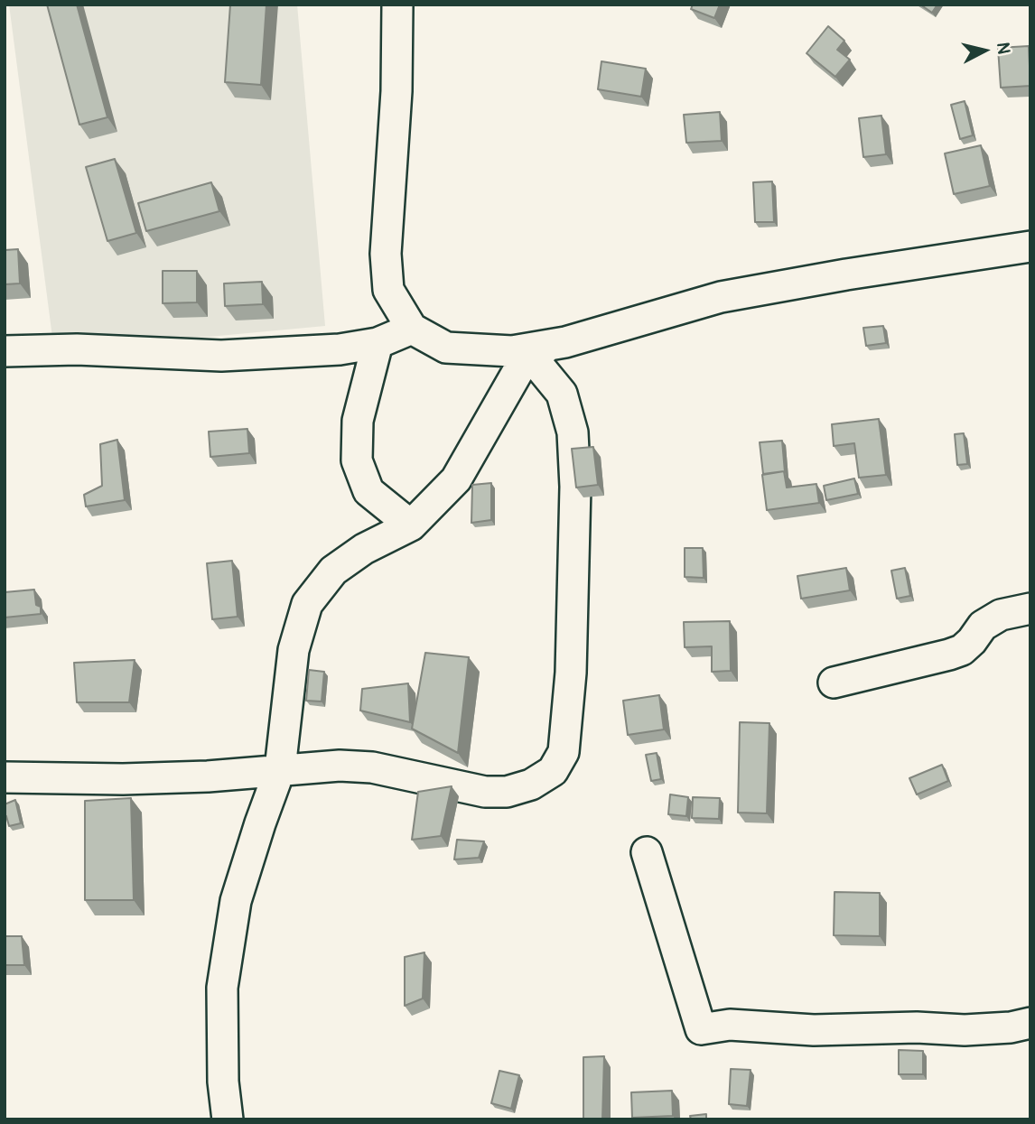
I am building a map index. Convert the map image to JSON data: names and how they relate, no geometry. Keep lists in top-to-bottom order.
{
  "north": "right"
}
